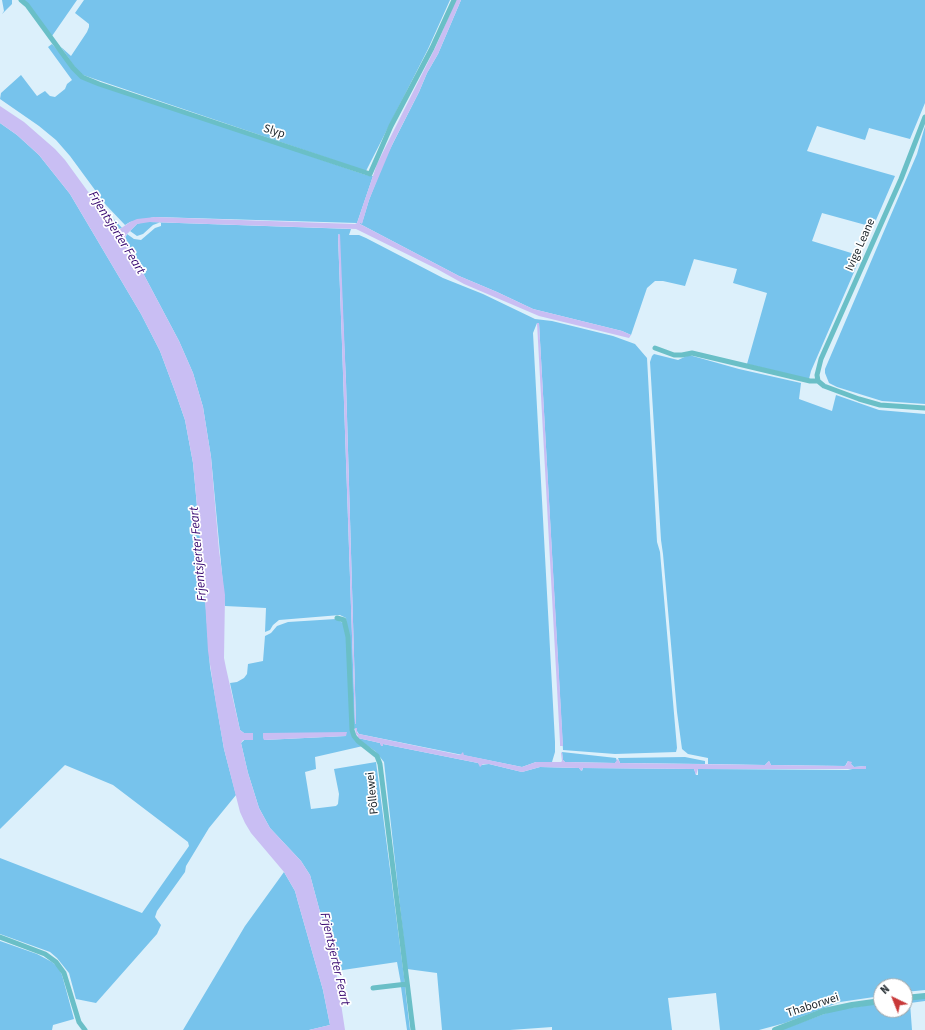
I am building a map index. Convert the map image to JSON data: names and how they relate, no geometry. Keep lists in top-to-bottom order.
{
  "streets": {
    "street": [
      "Slyp",
      "Ivige Leane",
      "Pôllewei",
      "Thaborwei"
    ]
  },
  "water": ["Frjentsjerter Feart"],
  "north": "top left"
}
